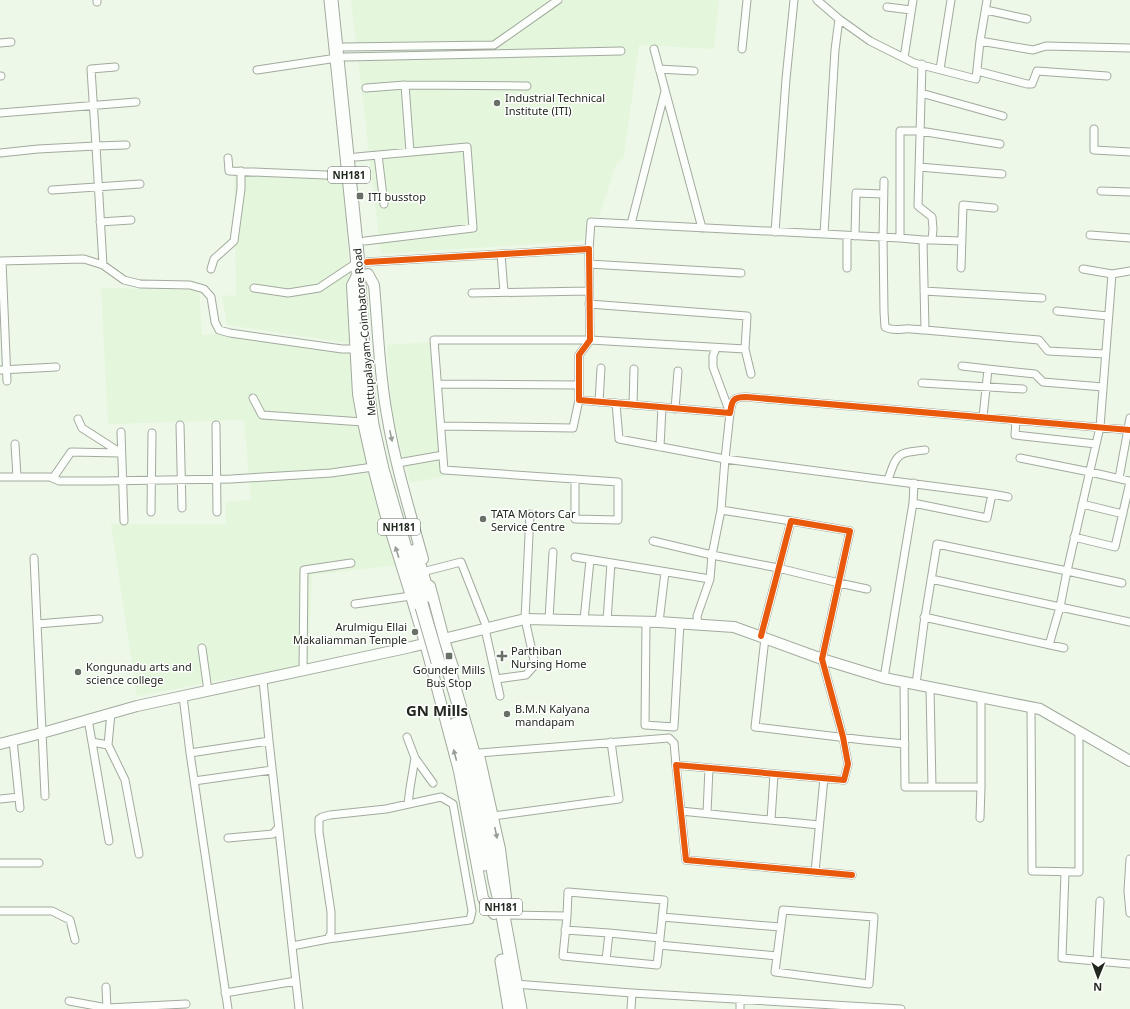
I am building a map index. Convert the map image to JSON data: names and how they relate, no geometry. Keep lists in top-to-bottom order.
{
  "streets": {
    "highway": ["NH181", "Mettupalayam-Coimbatore Road"]
  },
  "crossings": [
    ["NH181", "Mettupalayam-Coimbatore Road"]
  ],
  "districts": ["GN Mills"],
  "places": {
    "other": [
      "Industrial Technical Institute (ITI)",
      "TATA Motors Car Service Centre",
      "Arulmigu Ellai Makaliamman Temple",
      "Kongunadu arts and science college",
      "B.M.N Kalyana mandapam"
    ],
    "transit": ["ITI busstop", "Gounder Mills Bus Stop"],
    "health": ["Parthiban Nursing Home"]
  },
  "north": "bottom"
}
